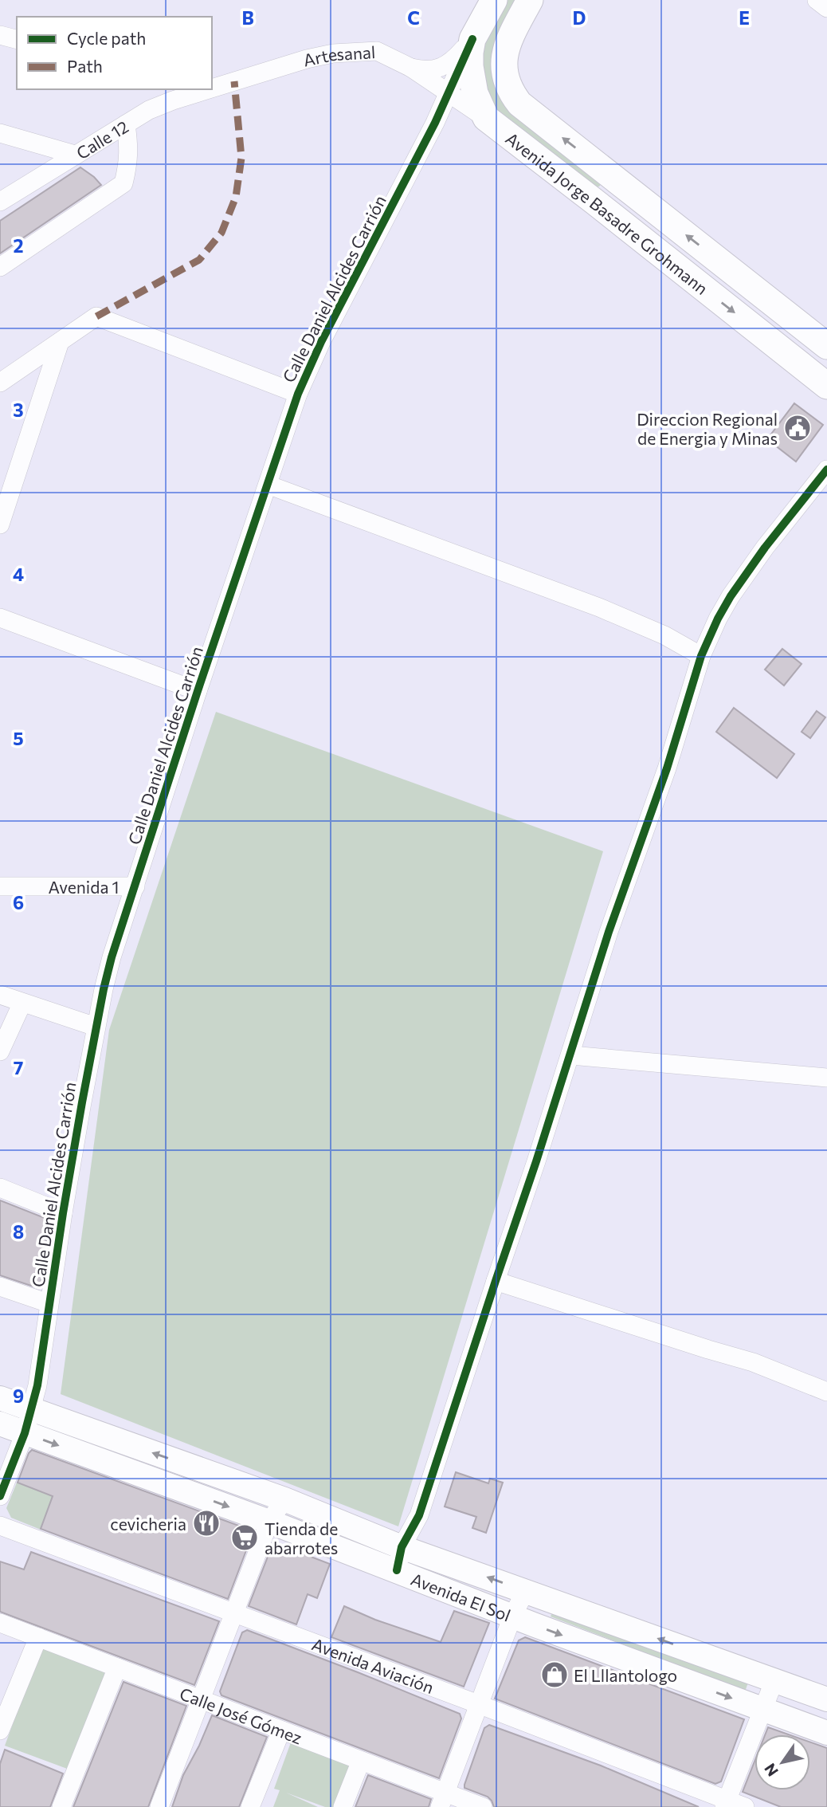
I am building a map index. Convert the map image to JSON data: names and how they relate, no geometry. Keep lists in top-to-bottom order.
{
  "streets": {
    "highway": ["Avenida Jorge Basadre Grohmann"],
    "main road": ["Avenida El Sol"],
    "street": [
      "Artesanal",
      "Calle 12",
      "Calle Daniel Alcides Carrión",
      "Avenida 1",
      "Avenida Aviación",
      "Calle José Gómez"
    ]
  },
  "crossings": [
    ["Artesanal", "Avenida Jorge Basadre Grohmann"],
    ["Artesanal", "Calle Daniel Alcides Carrión"],
    ["Avenida Jorge Basadre Grohmann", "Calle Daniel Alcides Carrión"],
    ["Calle Daniel Alcides Carrión", "Avenida 1"],
    ["Calle Daniel Alcides Carrión", "Avenida El Sol"]
  ],
  "places": {
    "public building": ["Direccion Regional de Energia y Minas"],
    "restaurant": ["cevicheria"],
    "supermarket": ["Tienda de abarrotes"],
    "shop": ["El Lllantologo"]
  },
  "legend": ["Cycle path", "Path"],
  "north": "bottom left",
  "grid": {
    "columns": [
      "B",
      "C",
      "D",
      "E"
    ],
    "rows": [
      "2",
      "3",
      "4",
      "5",
      "6",
      "7",
      "8",
      "9"
    ]
  }
}
